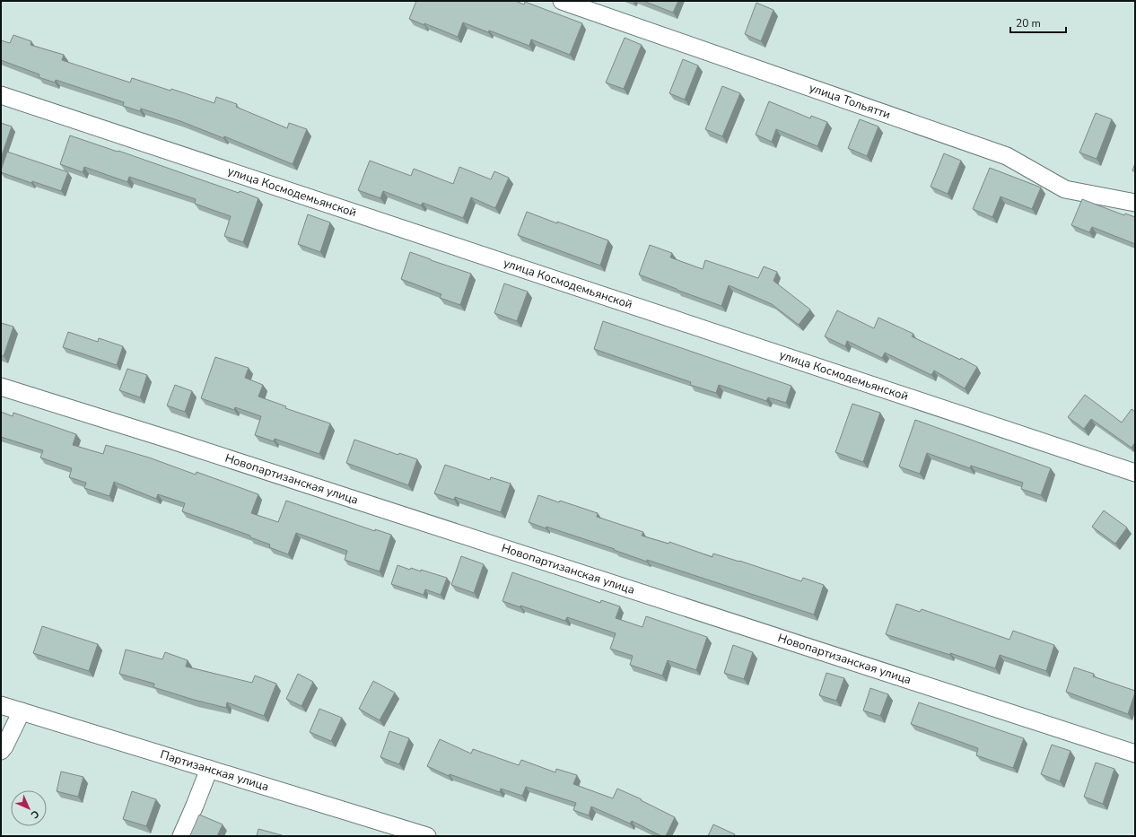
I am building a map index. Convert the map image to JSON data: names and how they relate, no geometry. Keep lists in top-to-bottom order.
{
  "streets": {
    "street": [
      "улица Тольятти",
      "улица Космодемьянской",
      "Новопартизанская улица",
      "Партизанская улица"
    ]
  },
  "scale_bar": "20 m",
  "north": "bottom right"
}
